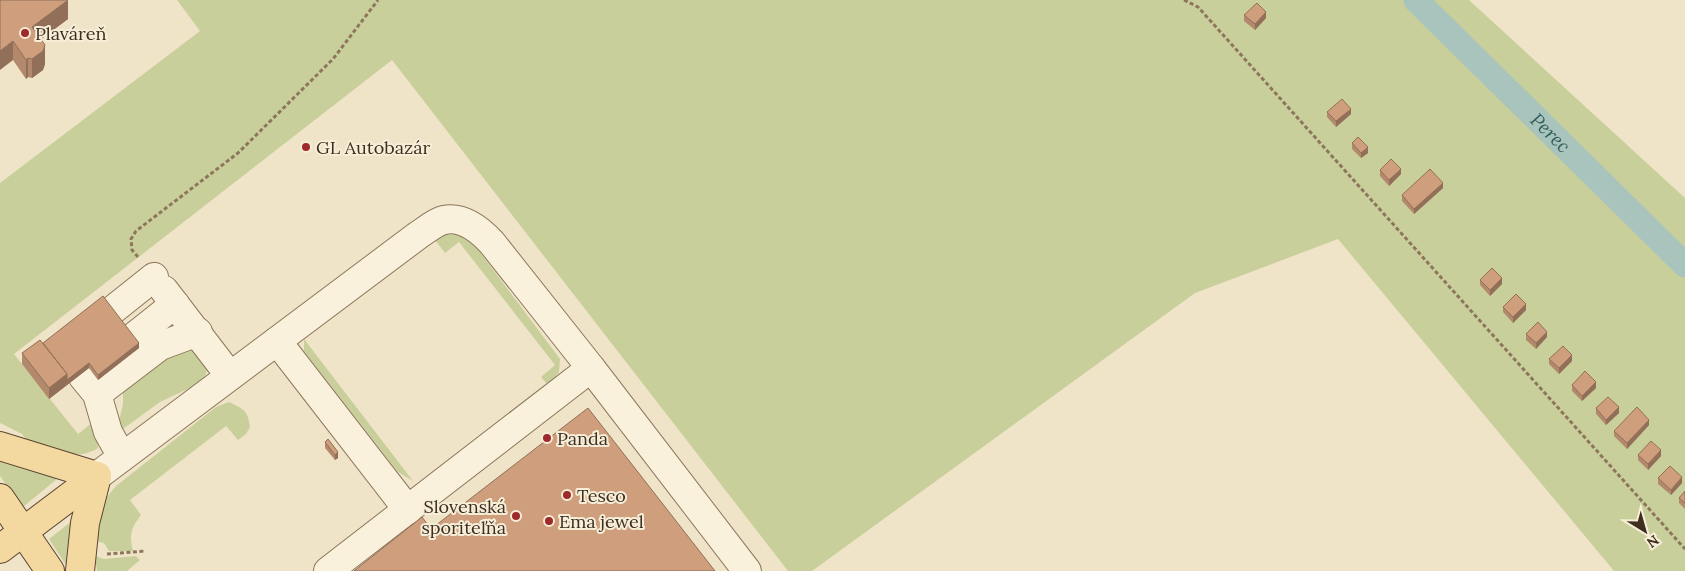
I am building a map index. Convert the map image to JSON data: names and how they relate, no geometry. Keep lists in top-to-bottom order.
{
  "water": ["Perec"],
  "places": [
    "Plaváreň",
    "GL Autobazár",
    "Panda",
    "Tesco",
    "Slovenská sporiteľňa",
    "Ema jewel"
  ],
  "north": "bottom right"
}
